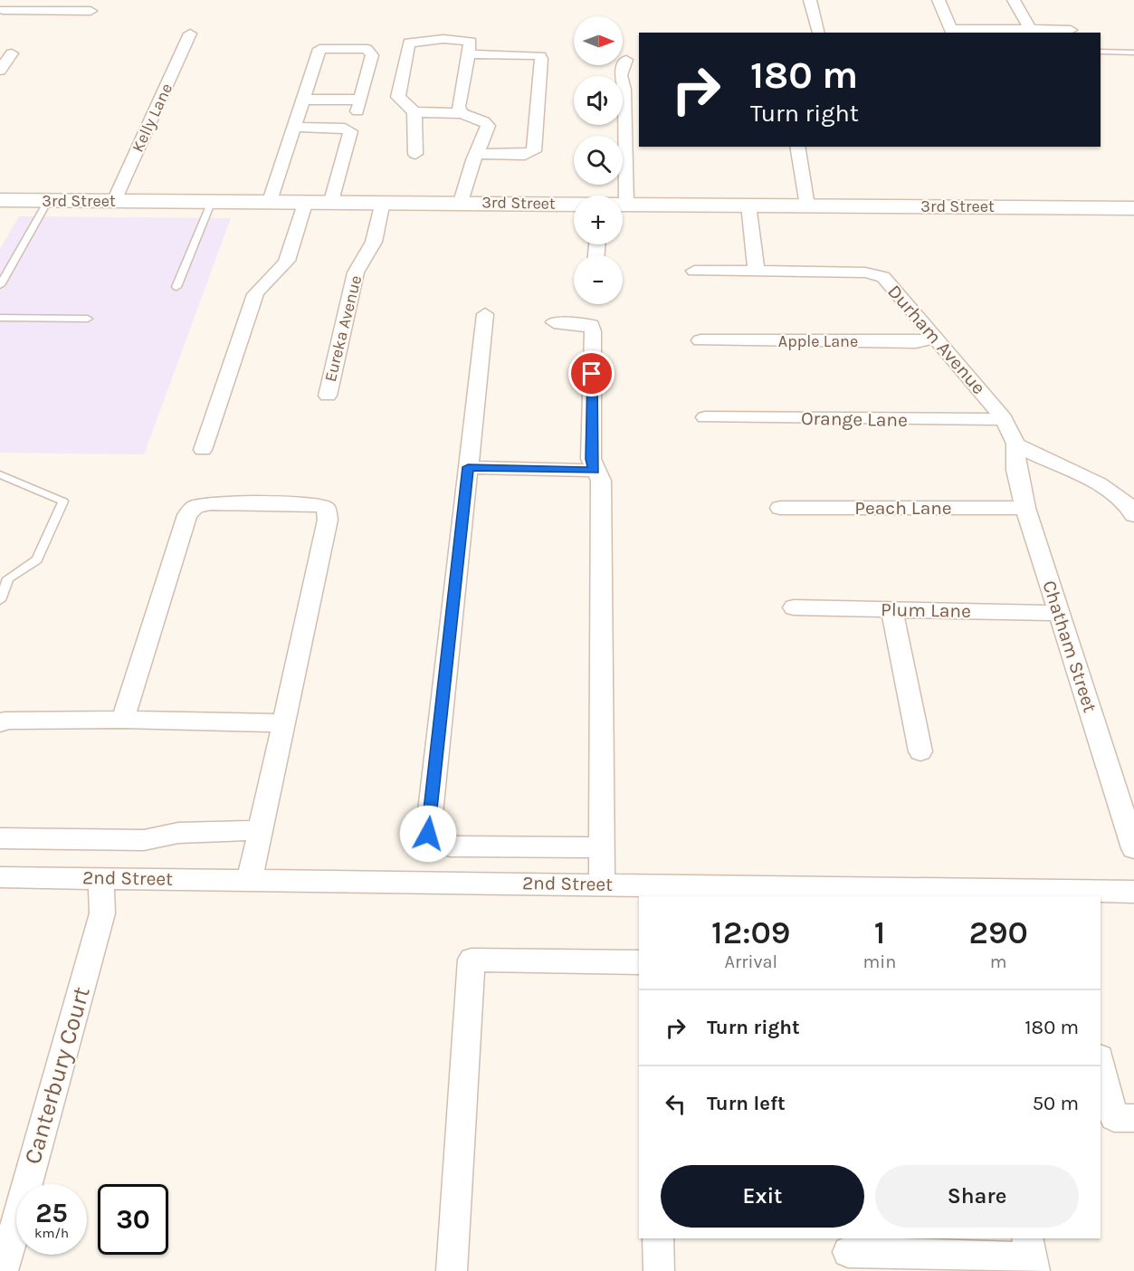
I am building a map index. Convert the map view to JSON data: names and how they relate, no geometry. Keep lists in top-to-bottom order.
{
  "streets": {
    "street": [
      "Kelly Lane",
      "3rd Street",
      "Eureka Avenue",
      "Durham Avenue",
      "Apple Lane",
      "Orange Lane",
      "Peach Lane",
      "Plum Lane",
      "Chatham Street",
      "2nd Street",
      "Canterbury Court"
    ]
  },
  "crossings": [
    ["Kelly Lane", "3rd Street"],
    ["3rd Street", "Eureka Avenue"],
    ["Durham Avenue", "Apple Lane"],
    ["Durham Avenue", "Orange Lane"],
    ["Durham Avenue", "Chatham Street"],
    ["Peach Lane", "Chatham Street"],
    ["Plum Lane", "Chatham Street"],
    ["2nd Street", "Canterbury Court"]
  ],
  "north": "right",
  "page": {
    "map_buttons": ["+", "−"],
    "turn": ["180 m", "Turn right"],
    "eta": [
      "12:09",
      "Arrival",
      "1",
      "min",
      "290",
      "m"
    ],
    "list": [
      {
        "name": "Turn right",
        "value": "180 m"
      },
      {
        "name": "Turn left",
        "value": "50 m"
      }
    ],
    "buttons": ["Exit", "Share"],
    "speed": "25 km/h",
    "limit": "30"
  }
}
